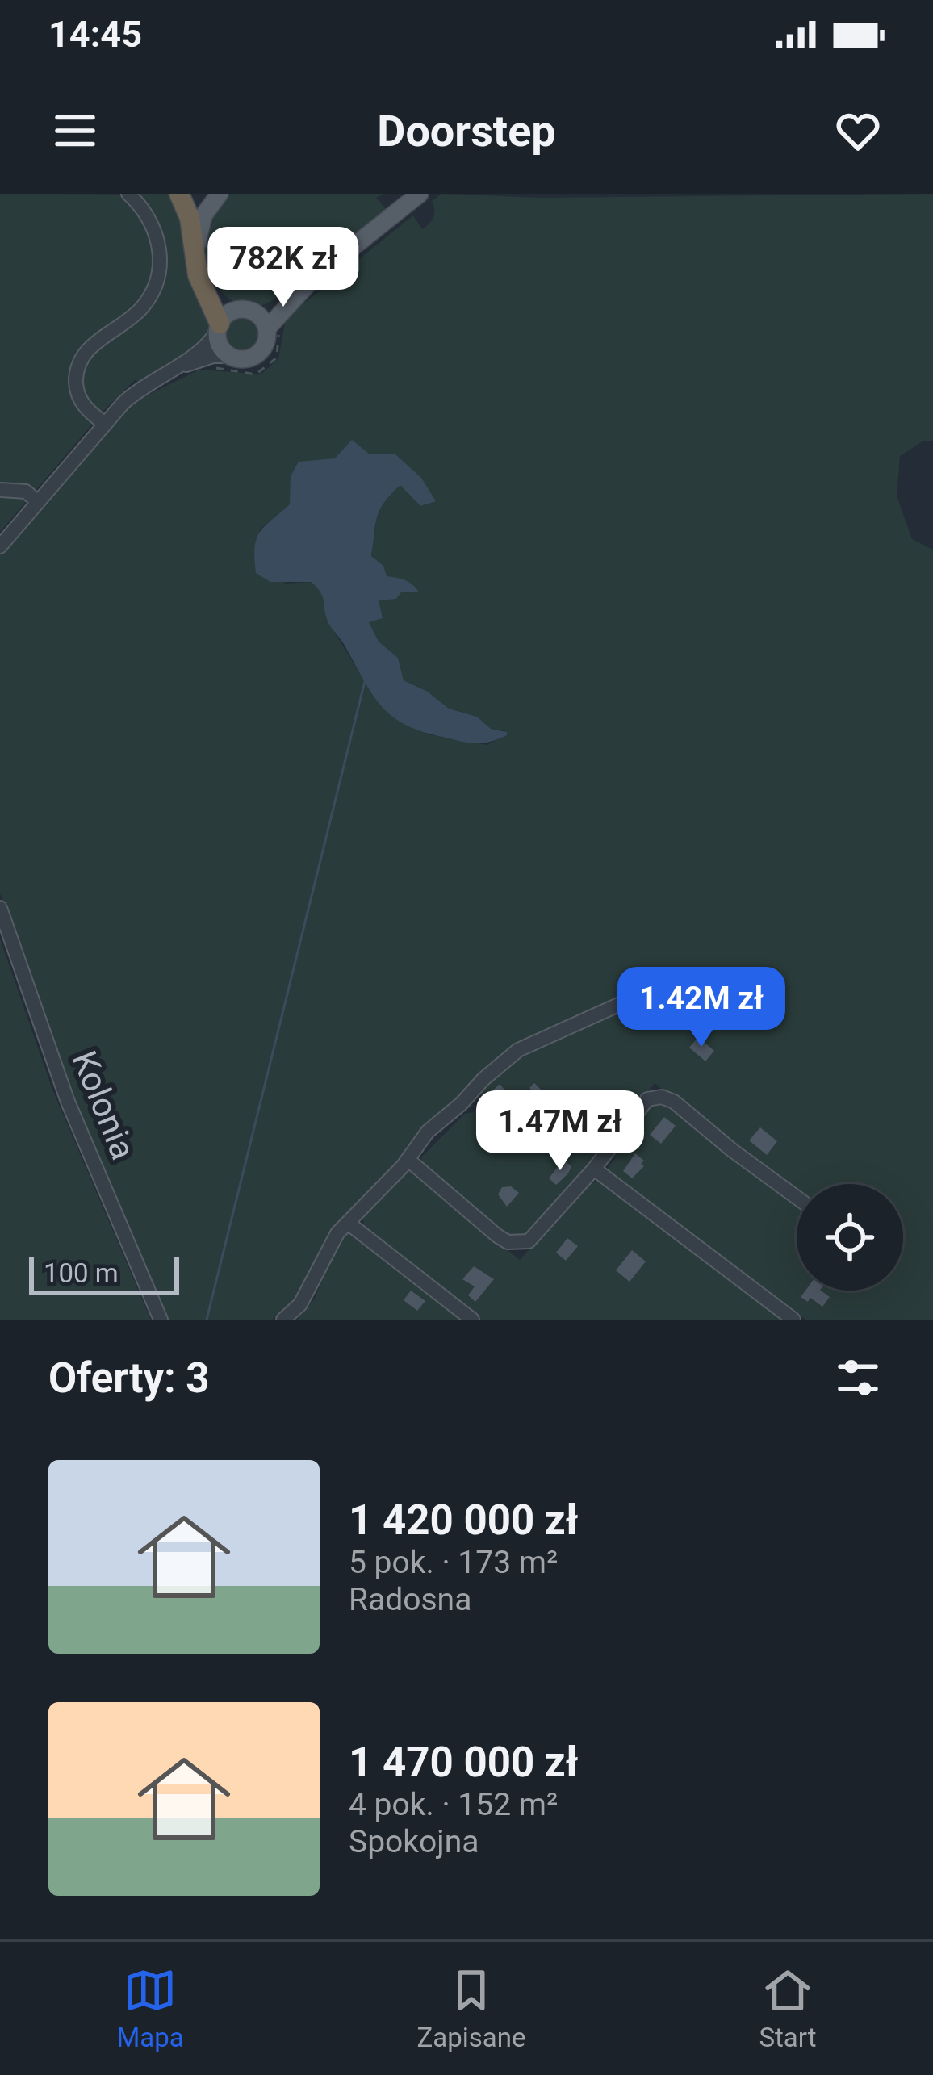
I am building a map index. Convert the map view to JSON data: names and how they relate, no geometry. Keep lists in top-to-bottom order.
{
  "streets": {
    "street": ["Kolonia"]
  },
  "scale_bar": "100 m",
  "page": {
    "status": "14:45",
    "header": "Doorstep",
    "price": ["782K zł", "1.42M zł", "1.47M zł"],
    "scale": "100 m",
    "heading": "Oferty: 3",
    "list": [
      {
        "name": "1 420 000 zł",
        "note": "5 pok. · 173 m² · Radosna"
      },
      {
        "name": "1 470 000 zł",
        "note": "4 pok. · 152 m² · Spokojna"
      }
    ],
    "tabs": ["Mapa", "Zapisane", "Start"]
  }
}
